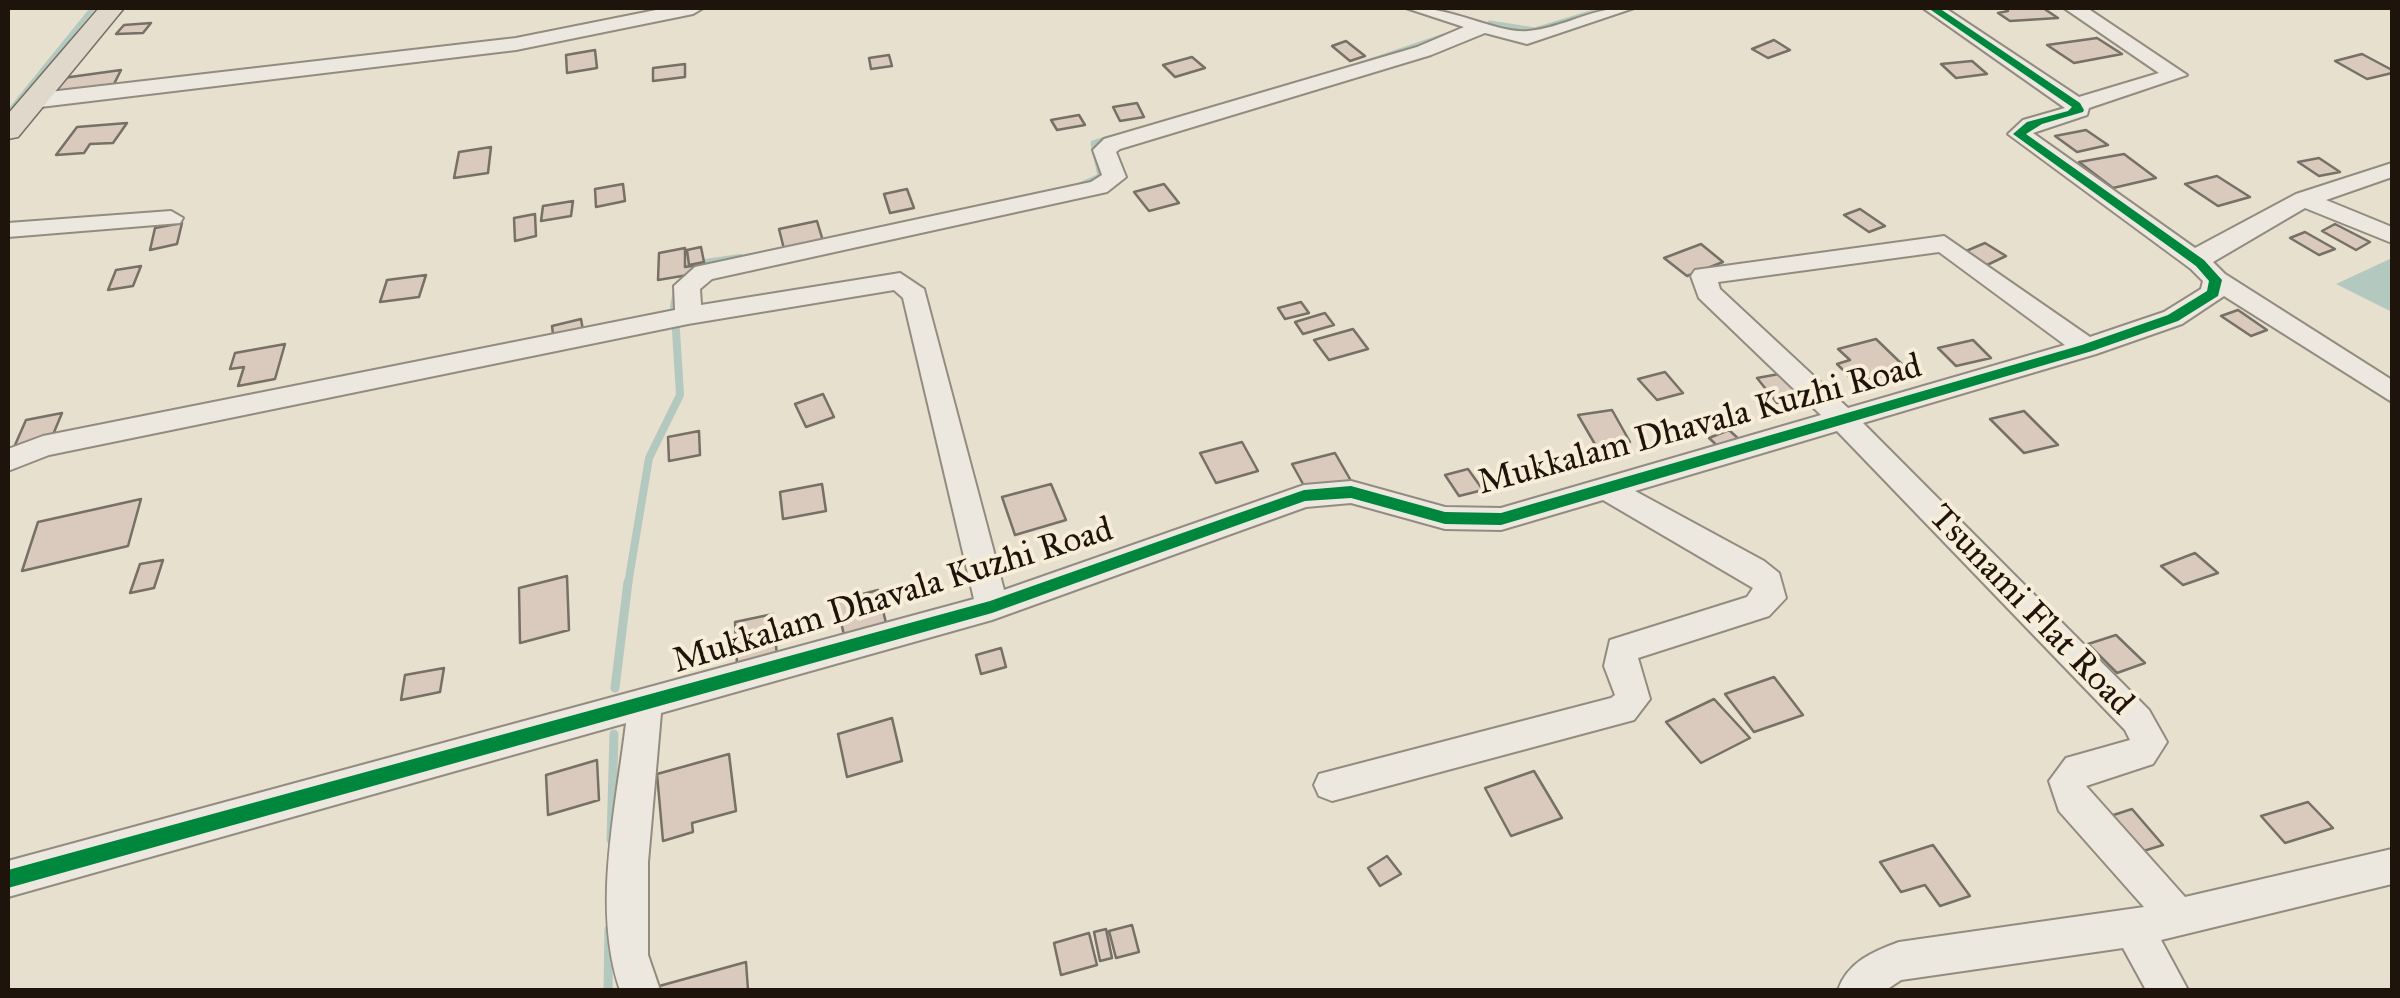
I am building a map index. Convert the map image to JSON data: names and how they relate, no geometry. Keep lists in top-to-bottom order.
{
  "streets": {
    "street": ["Mukkalam Dhavala Kuzhi Road", "Tsunami Flat Road"]
  },
  "crossings": [
    ["Mukkalam Dhavala Kuzhi Road", "Tsunami Flat Road"]
  ]
}
